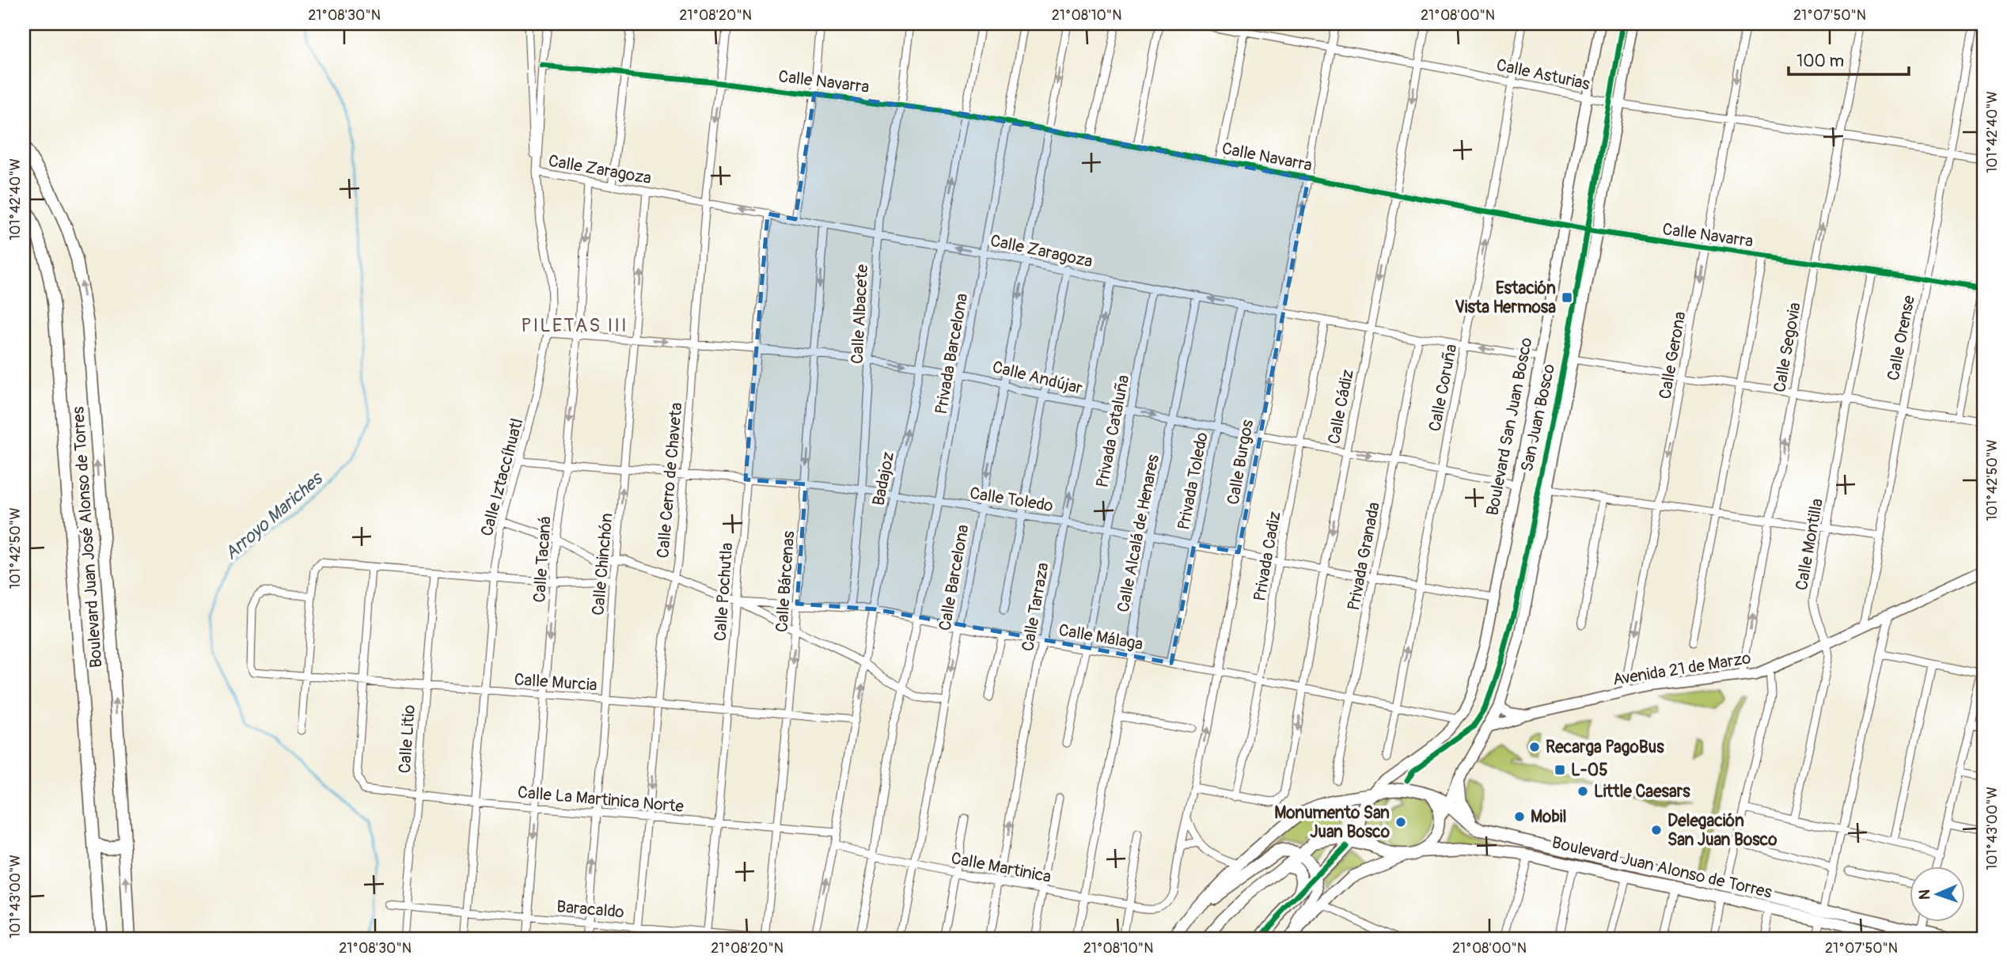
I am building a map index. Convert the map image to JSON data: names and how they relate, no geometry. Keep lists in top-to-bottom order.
{
  "streets": {
    "main road": ["Boulevard Juan José Alonso de Torres", "Boulevard Juan Alonso de Torres"],
    "street": [
      "Calle Asturias",
      "Calle Navarra",
      "Calle Zaragoza",
      "Calle Albacete",
      "Calle Orense",
      "Calle Segovia",
      "Privada Barcelona",
      "Calle Gerona",
      "Calle Andújar",
      "Calle Coruña",
      "Calle Cádiz",
      "Boulevard San Juan Bosco",
      "Privada Cataluña",
      "Calle Burgos",
      "Calle Iztaccíhuatl",
      "Badajoz",
      "Calle Cerro de Chaveta",
      "Privada Toledo",
      "Calle Toledo",
      "Calle Alcalá de Henares",
      "Calle Montilla",
      "Privada Cadiz",
      "Privada Granada",
      "Calle Tacaná",
      "Calle Chinchón",
      "Calle Barcelona",
      "Calle Bárcenas",
      "Calle Pochutla",
      "Calle Tarraza",
      "Calle Málaga",
      "Avenida 21 de Marzo",
      "Calle Murcia",
      "Calle Litio",
      "Calle La Martinica Norte",
      "Calle Martinica",
      "Baracaldo"
    ],
    "cycle path": ["San Juan Bosco"]
  },
  "crossings": [
    ["Calle Asturias", "Calle Orense"],
    ["Calle Asturias", "Calle Segovia"],
    ["Calle Asturias", "Calle Gerona"],
    ["Calle Asturias", "Calle Coruña"],
    ["Calle Asturias", "Calle Cádiz"],
    ["Calle Asturias", "Boulevard San Juan Bosco"],
    ["Calle Asturias", "Calle Burgos"],
    ["Calle Navarra", "Calle Albacete"],
    ["Calle Navarra", "Calle Orense"],
    ["Calle Navarra", "Calle Segovia"],
    ["Calle Navarra", "Privada Barcelona"],
    ["Calle Navarra", "Calle Gerona"],
    ["Calle Navarra", "Calle Coruña"],
    ["Calle Navarra", "Calle Cádiz"],
    ["Calle Navarra", "Boulevard San Juan Bosco"],
    ["Calle Navarra", "Calle Burgos"],
    ["Calle Navarra", "Calle Iztaccíhuatl"],
    ["Calle Navarra", "Badajoz"],
    ["Calle Navarra", "Calle Cerro de Chaveta"],
    ["Calle Navarra", "Calle Montilla"],
    ["Calle Navarra", "Calle Barcelona"],
    ["Calle Zaragoza", "Calle Albacete"],
    ["Calle Zaragoza", "Privada Barcelona"],
    ["Calle Zaragoza", "Calle Coruña"],
    ["Calle Zaragoza", "Calle Cádiz"],
    ["Calle Zaragoza", "Boulevard San Juan Bosco"],
    ["Calle Zaragoza", "Privada Cataluña"],
    ["Calle Zaragoza", "Calle Burgos"],
    ["Calle Zaragoza", "Calle Iztaccíhuatl"],
    ["Calle Zaragoza", "Badajoz"],
    ["Calle Zaragoza", "Calle Cerro de Chaveta"],
    ["Calle Zaragoza", "Privada Toledo"],
    ["Calle Zaragoza", "Calle Alcalá de Henares"],
    ["Calle Zaragoza", "Privada Cadiz"],
    ["Calle Zaragoza", "Privada Granada"],
    ["Calle Zaragoza", "Calle Tacaná"],
    ["Calle Zaragoza", "Calle Chinchón"],
    ["Calle Zaragoza", "Calle Barcelona"],
    ["Calle Zaragoza", "Calle Bárcenas"],
    ["Calle Zaragoza", "Calle Pochutla"],
    ["Calle Zaragoza", "Calle Tarraza"],
    ["Calle Albacete", "Calle Andújar"],
    ["Calle Albacete", "Calle Toledo"],
    ["Calle Albacete", "Calle Málaga"],
    ["Calle Orense", "Avenida 21 de Marzo"],
    ["Calle Segovia", "Avenida 21 de Marzo"],
    ["Privada Barcelona", "Calle Andújar"],
    ["Privada Barcelona", "Calle Toledo"],
    ["Privada Barcelona", "Calle Málaga"],
    ["Privada Barcelona", "Calle Martinica"],
    ["Calle Gerona", "Avenida 21 de Marzo"],
    ["Calle Andújar", "Calle Coruña"],
    ["Calle Andújar", "Calle Cádiz"],
    ["Calle Andújar", "Boulevard San Juan Bosco"],
    ["Calle Andújar", "Privada Cataluña"],
    ["Calle Andújar", "Calle Burgos"],
    ["Calle Andújar", "Calle Iztaccíhuatl"],
    ["Calle Andújar", "Badajoz"],
    ["Calle Andújar", "Calle Cerro de Chaveta"],
    ["Calle Andújar", "Privada Toledo"],
    ["Calle Andújar", "Calle Alcalá de Henares"],
    ["Calle Andújar", "Privada Cadiz"],
    ["Calle Andújar", "Privada Granada"],
    ["Calle Andújar", "Calle Tacaná"],
    ["Calle Andújar", "Calle Chinchón"],
    ["Calle Andújar", "Calle Barcelona"],
    ["Calle Andújar", "Calle Bárcenas"],
    ["Calle Andújar", "Calle Pochutla"],
    ["Calle Andújar", "Calle Tarraza"],
    ["Calle Coruña", "Calle Toledo"],
    ["Calle Coruña", "Calle Málaga"],
    ["Calle Cádiz", "Calle Toledo"],
    ["Calle Cádiz", "Privada Cadiz"],
    ["Calle Cádiz", "Calle Málaga"],
    ["Boulevard San Juan Bosco", "Calle Toledo"],
    ["Boulevard San Juan Bosco", "Calle Málaga"],
    ["Boulevard San Juan Bosco", "Boulevard Juan Alonso de Torres"],
    ["Privada Cataluña", "Calle Toledo"],
    ["Privada Cataluña", "Calle Málaga"],
    ["Calle Burgos", "Calle Toledo"],
    ["Calle Burgos", "Calle Málaga"],
    ["Calle Burgos", "Calle Martinica"],
    ["Calle Iztaccíhuatl", "Calle Toledo"],
    ["Calle Iztaccíhuatl", "Calle Murcia"],
    ["Calle Iztaccíhuatl", "Calle La Martinica Norte"],
    ["Calle Iztaccíhuatl", "Baracaldo"],
    ["Badajoz", "Calle Toledo"],
    ["Badajoz", "Calle Málaga"],
    ["Badajoz", "Calle Murcia"],
    ["Badajoz", "Calle La Martinica Norte"],
    ["Badajoz", "Calle Martinica"],
    ["Calle Cerro de Chaveta", "Calle Toledo"],
    ["Calle Cerro de Chaveta", "Calle Murcia"],
    ["Calle Cerro de Chaveta", "Calle La Martinica Norte"],
    ["Calle Cerro de Chaveta", "Baracaldo"],
    ["Privada Toledo", "Calle Toledo"],
    ["Privada Toledo", "Calle Málaga"],
    ["Calle Toledo", "Calle Alcalá de Henares"],
    ["Calle Toledo", "Privada Cadiz"],
    ["Calle Toledo", "Privada Granada"],
    ["Calle Toledo", "Calle Tacaná"],
    ["Calle Toledo", "Calle Chinchón"],
    ["Calle Toledo", "Calle Barcelona"],
    ["Calle Toledo", "Calle Bárcenas"],
    ["Calle Toledo", "Calle Pochutla"],
    ["Calle Toledo", "Calle Tarraza"],
    ["Calle Alcalá de Henares", "Calle Málaga"],
    ["Calle Alcalá de Henares", "Calle Martinica"],
    ["Calle Montilla", "Avenida 21 de Marzo"],
    ["Privada Cadiz", "Calle Málaga"],
    ["Privada Granada", "Calle Málaga"],
    ["Calle Tacaná", "Calle Murcia"],
    ["Calle Tacaná", "Calle La Martinica Norte"],
    ["Calle Tacaná", "Baracaldo"],
    ["Calle Chinchón", "Calle Murcia"],
    ["Calle Chinchón", "Calle La Martinica Norte"],
    ["Calle Chinchón", "Baracaldo"],
    ["Calle Barcelona", "Calle Málaga"],
    ["Calle Barcelona", "Calle Martinica"],
    ["Calle Bárcenas", "Calle Málaga"],
    ["Calle Bárcenas", "Calle Murcia"],
    ["Calle Bárcenas", "Calle La Martinica Norte"],
    ["Calle Bárcenas", "Baracaldo"],
    ["Calle Pochutla", "Calle Málaga"],
    ["Calle Pochutla", "Calle Murcia"],
    ["Calle Pochutla", "Calle La Martinica Norte"],
    ["Calle Pochutla", "Baracaldo"],
    ["Calle Tarraza", "Calle Málaga"],
    ["Calle Tarraza", "Calle Martinica"],
    ["Calle Murcia", "Calle Litio"],
    ["Calle Murcia", "Calle La Martinica Norte"],
    ["Calle Litio", "Calle La Martinica Norte"],
    ["Calle Litio", "Baracaldo"]
  ],
  "one_way": [
    "Calle Cádiz",
    "Calle Burgos",
    "Badajoz",
    "Calle Cerro de Chaveta",
    "Calle Tacaná",
    "Calle Chinchón",
    "Calle Bárcenas"
  ],
  "districts": ["PILETAS III"],
  "water": ["Arroyo Mariches"],
  "places": {
    "transit": ["Estación Vista Hermosa", "L-05"],
    "other": [
      "Recarga PagoBus",
      "Little Caesars",
      "Mobil",
      "Monumento San Juan Bosco",
      "Delegación San Juan Bosco"
    ]
  },
  "scale_bar": "100 m",
  "north": "left",
  "coordinates": [
    "21°08'30\"N",
    "21°08'20\"N",
    "21°08'10\"N",
    "21°08'00\"N",
    "21°07'50\"N",
    "101°42'40\"W",
    "101°42'50\"W",
    "101°43'00\"W"
  ]
}
